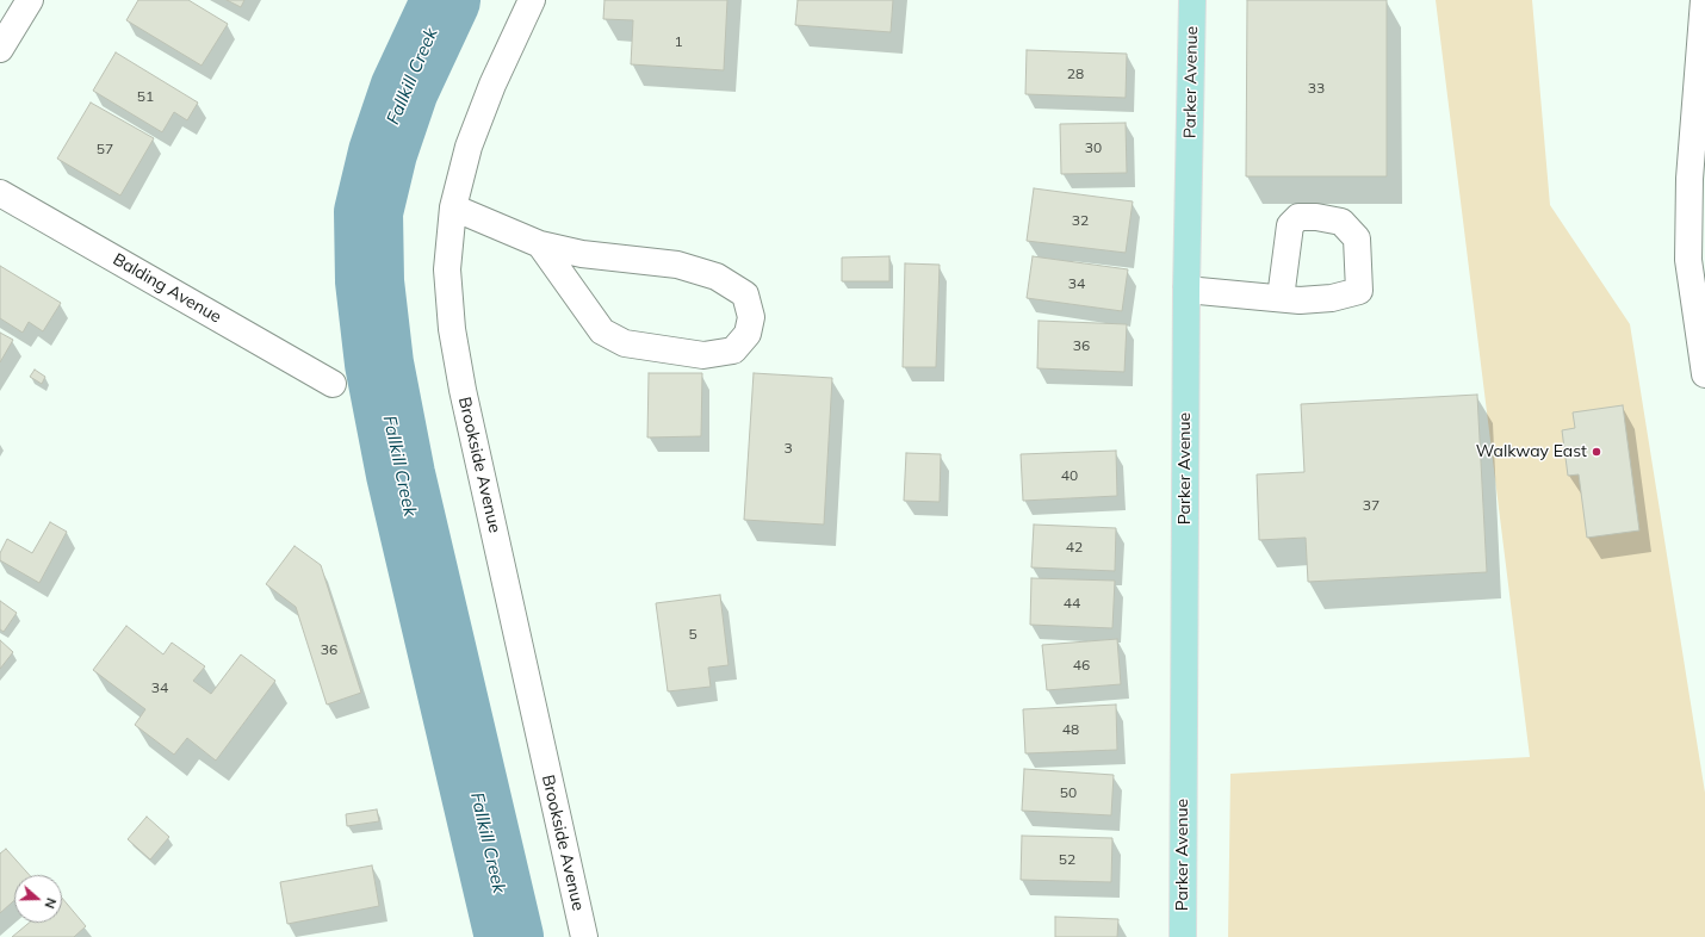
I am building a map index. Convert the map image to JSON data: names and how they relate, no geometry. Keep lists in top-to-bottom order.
{
  "streets": {
    "main road": ["Parker Avenue"],
    "street": ["Balding Avenue", "Brookside Avenue"]
  },
  "water": ["Fallkill Creek"],
  "places": ["Walkway East"],
  "house_numbers": [
    "1",
    "28",
    "33",
    "51",
    "30",
    "57",
    "32",
    "34",
    "36",
    "3",
    "40",
    "37",
    "42",
    "44",
    "5",
    "36",
    "46",
    "34",
    "48",
    "50",
    "52"
  ],
  "north": "right"
}
